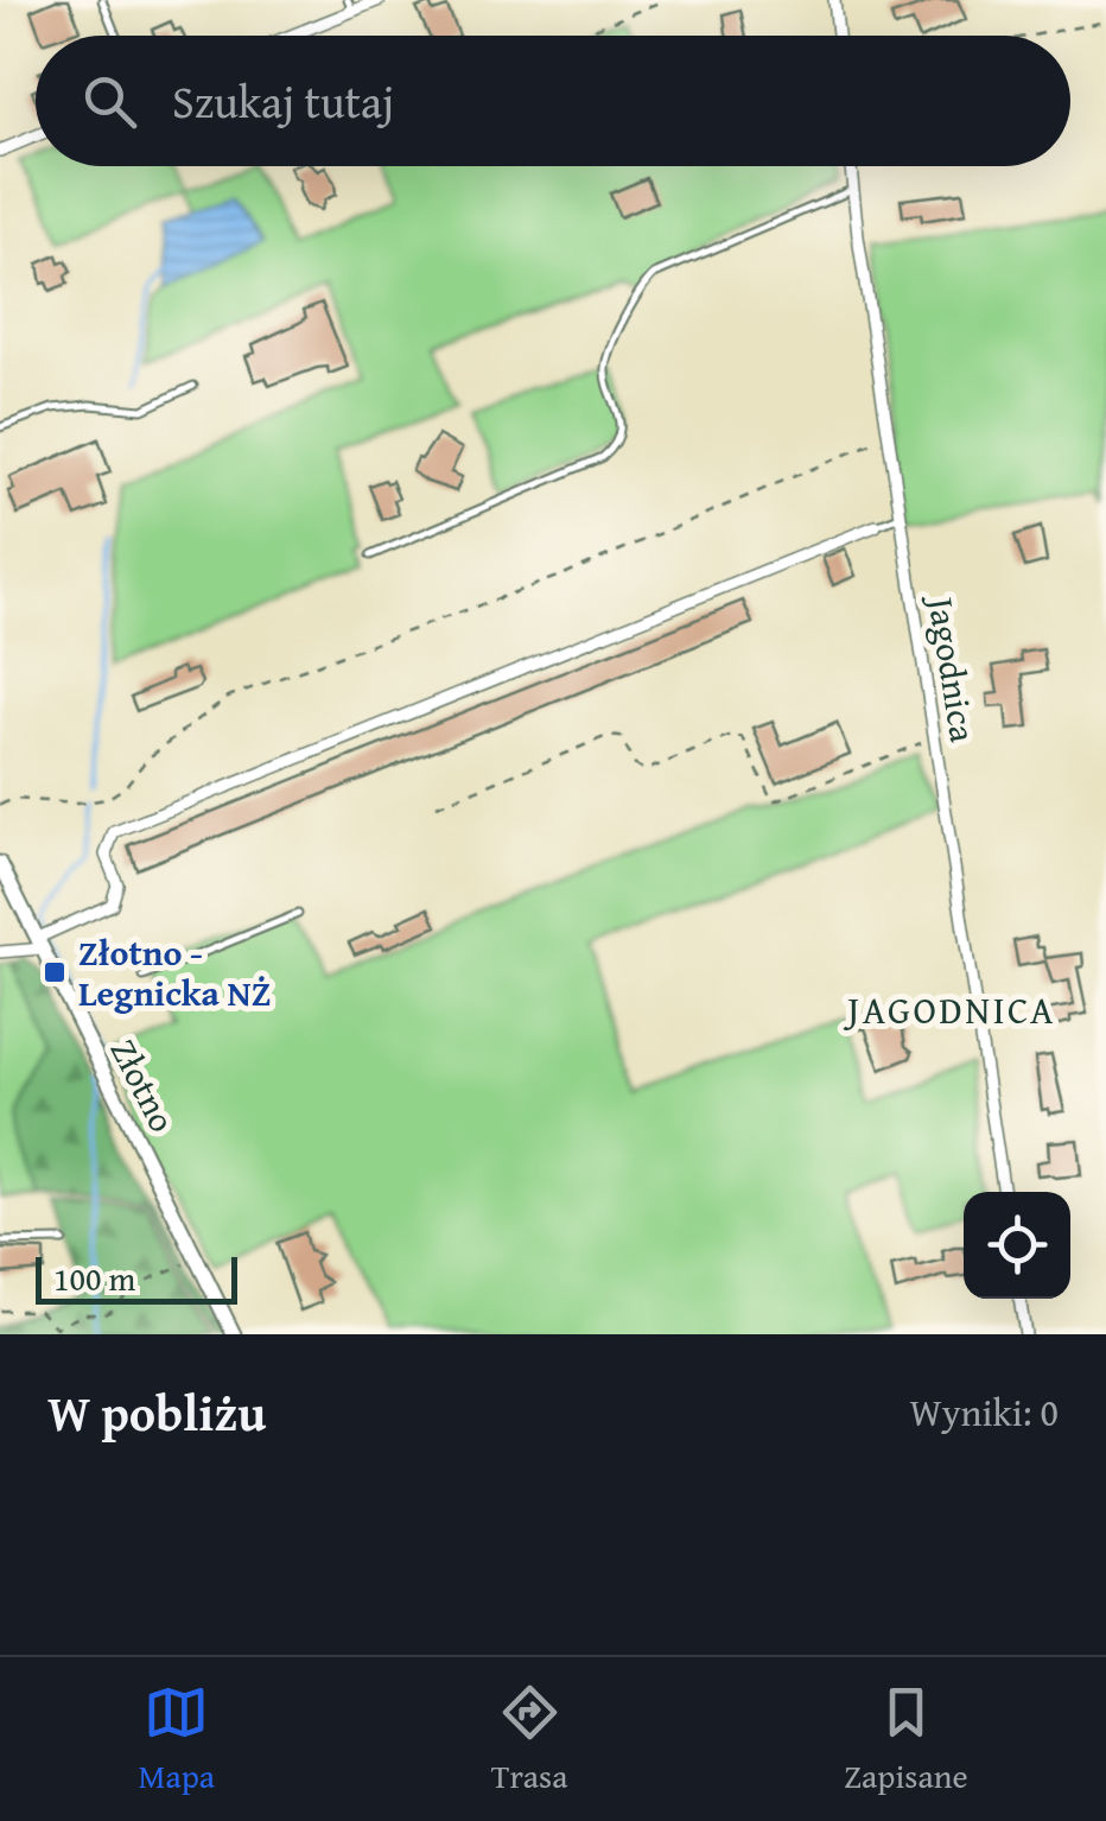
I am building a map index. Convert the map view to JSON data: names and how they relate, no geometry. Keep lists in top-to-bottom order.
{
  "streets": {
    "street": ["Jagodnica", "Złotno"]
  },
  "districts": ["JAGODNICA"],
  "places": {
    "transit": ["Złotno - Legnicka NŻ"]
  },
  "scale_bar": "100 m",
  "page": {
    "search": "Szukaj tutaj",
    "scale": "100 m",
    "heading": ["W pobliżu", "Wyniki: 0"],
    "nav": ["Mapa", "Trasa", "Zapisane"]
  }
}
